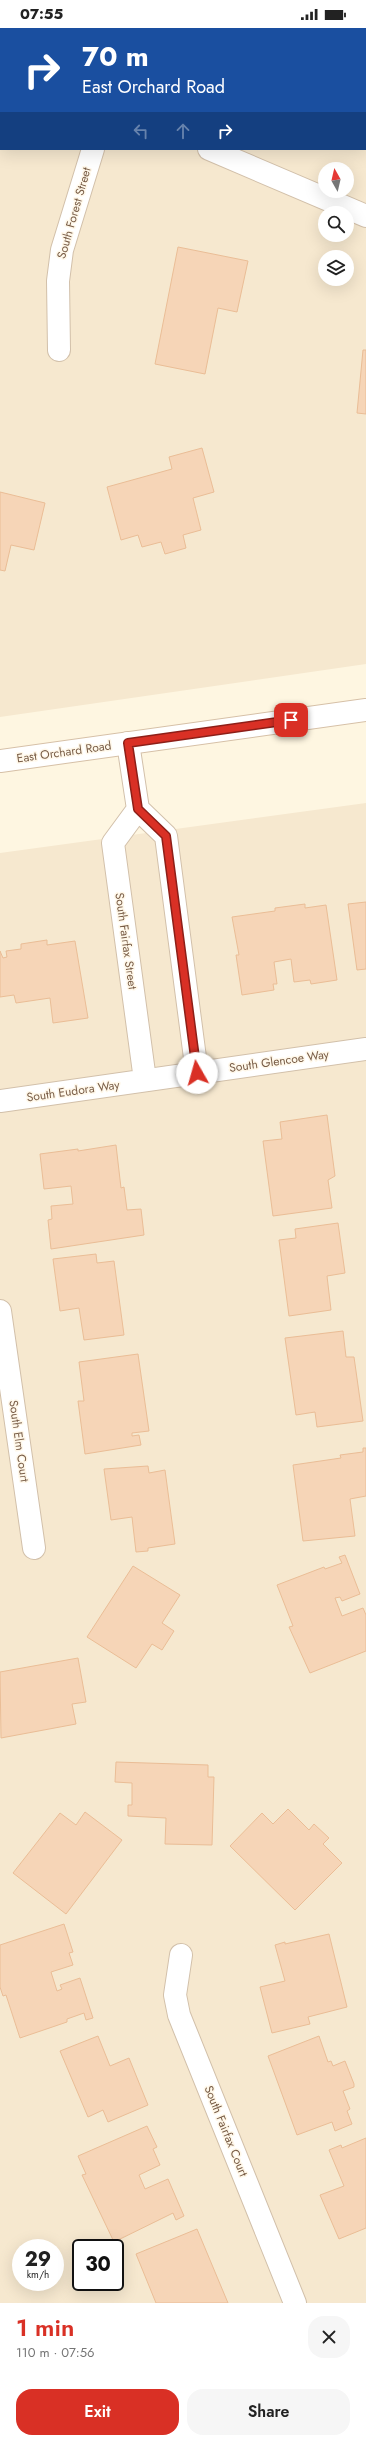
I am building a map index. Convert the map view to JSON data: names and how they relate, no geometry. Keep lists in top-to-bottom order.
{
  "streets": {
    "street": [
      "South Forest Street",
      "East Orchard Road",
      "South Fairfax Street",
      "South Glencoe Way",
      "South Eudora Way",
      "South Elm Court",
      "South Fairfax Court"
    ]
  },
  "crossings": [
    ["South Fairfax Street", "South Glencoe Way"],
    ["South Fairfax Street", "South Eudora Way"],
    ["South Glencoe Way", "South Eudora Way"]
  ],
  "north": "top",
  "page": {
    "status": "07:55",
    "turn": ["70 m", "East Orchard Road"],
    "speed": "29 km/h",
    "limit": "30",
    "heading": ["1 min", "110 m · 07:56"],
    "buttons": ["Exit", "Share"]
  }
}
